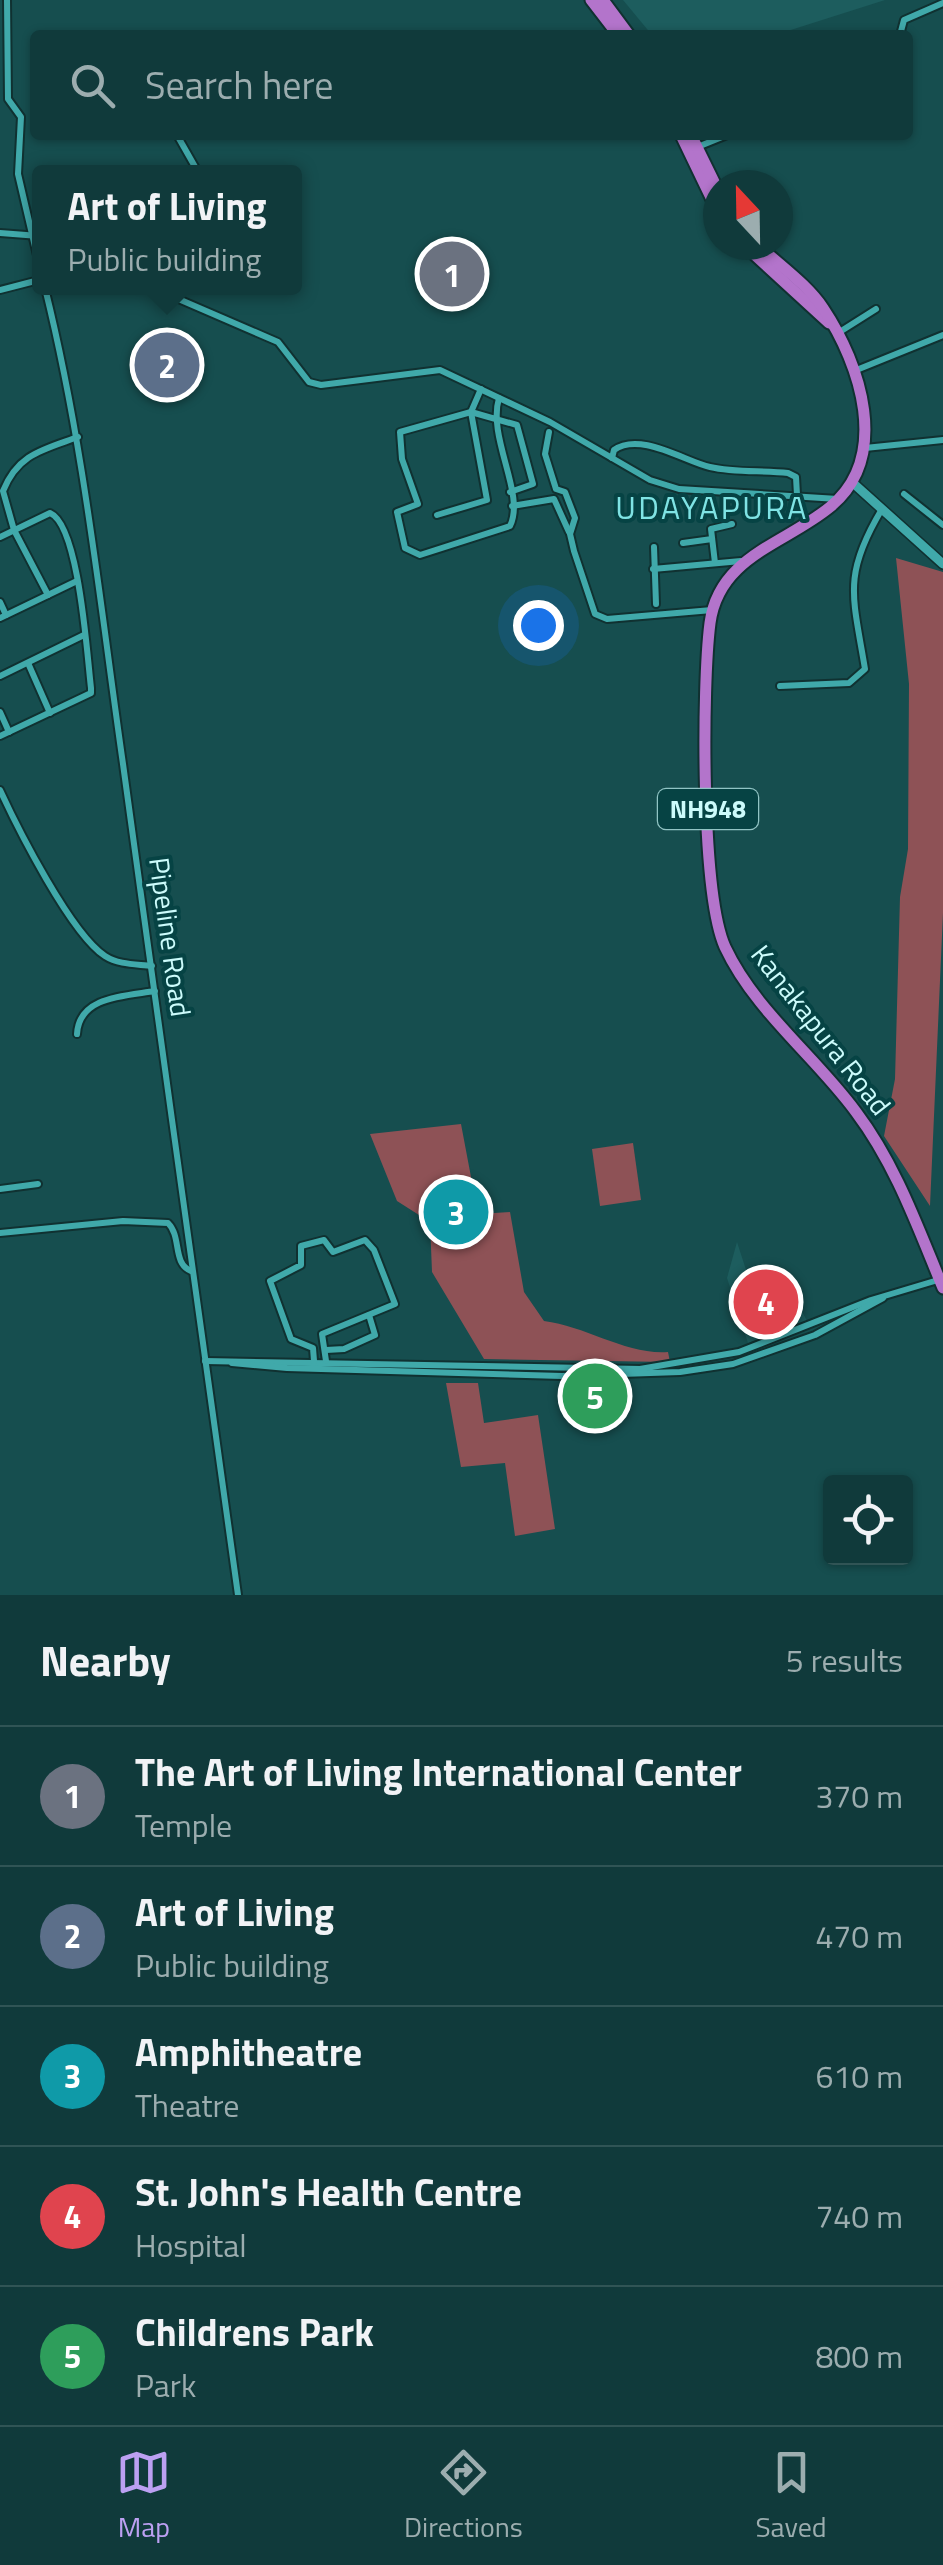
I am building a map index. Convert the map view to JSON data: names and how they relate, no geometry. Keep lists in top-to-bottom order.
{
  "streets": {
    "highway": ["NH948", "Kanakapura Road"],
    "street": ["Pipeline Road"]
  },
  "districts": ["UDAYAPURA"],
  "north": "top",
  "page": {
    "search": "Search here",
    "popup": ["Art of Living", "Public building"],
    "pins": [
      "1",
      "2",
      "3",
      "4",
      "5"
    ],
    "heading": ["Nearby", "5 results"],
    "list": [
      {
        "mark": "1",
        "name": "The Art of Living International Center",
        "note": "Temple",
        "value": "370 m"
      },
      {
        "mark": "2",
        "name": "Art of Living",
        "note": "Public building",
        "value": "470 m"
      },
      {
        "mark": "3",
        "name": "Amphitheatre",
        "note": "Theatre",
        "value": "610 m"
      },
      {
        "mark": "4",
        "name": "St. John's Health Centre",
        "note": "Hospital",
        "value": "740 m"
      },
      {
        "mark": "5",
        "name": "Childrens Park",
        "note": "Park",
        "value": "800 m"
      }
    ],
    "nav": ["Map", "Directions", "Saved"]
  }
}
